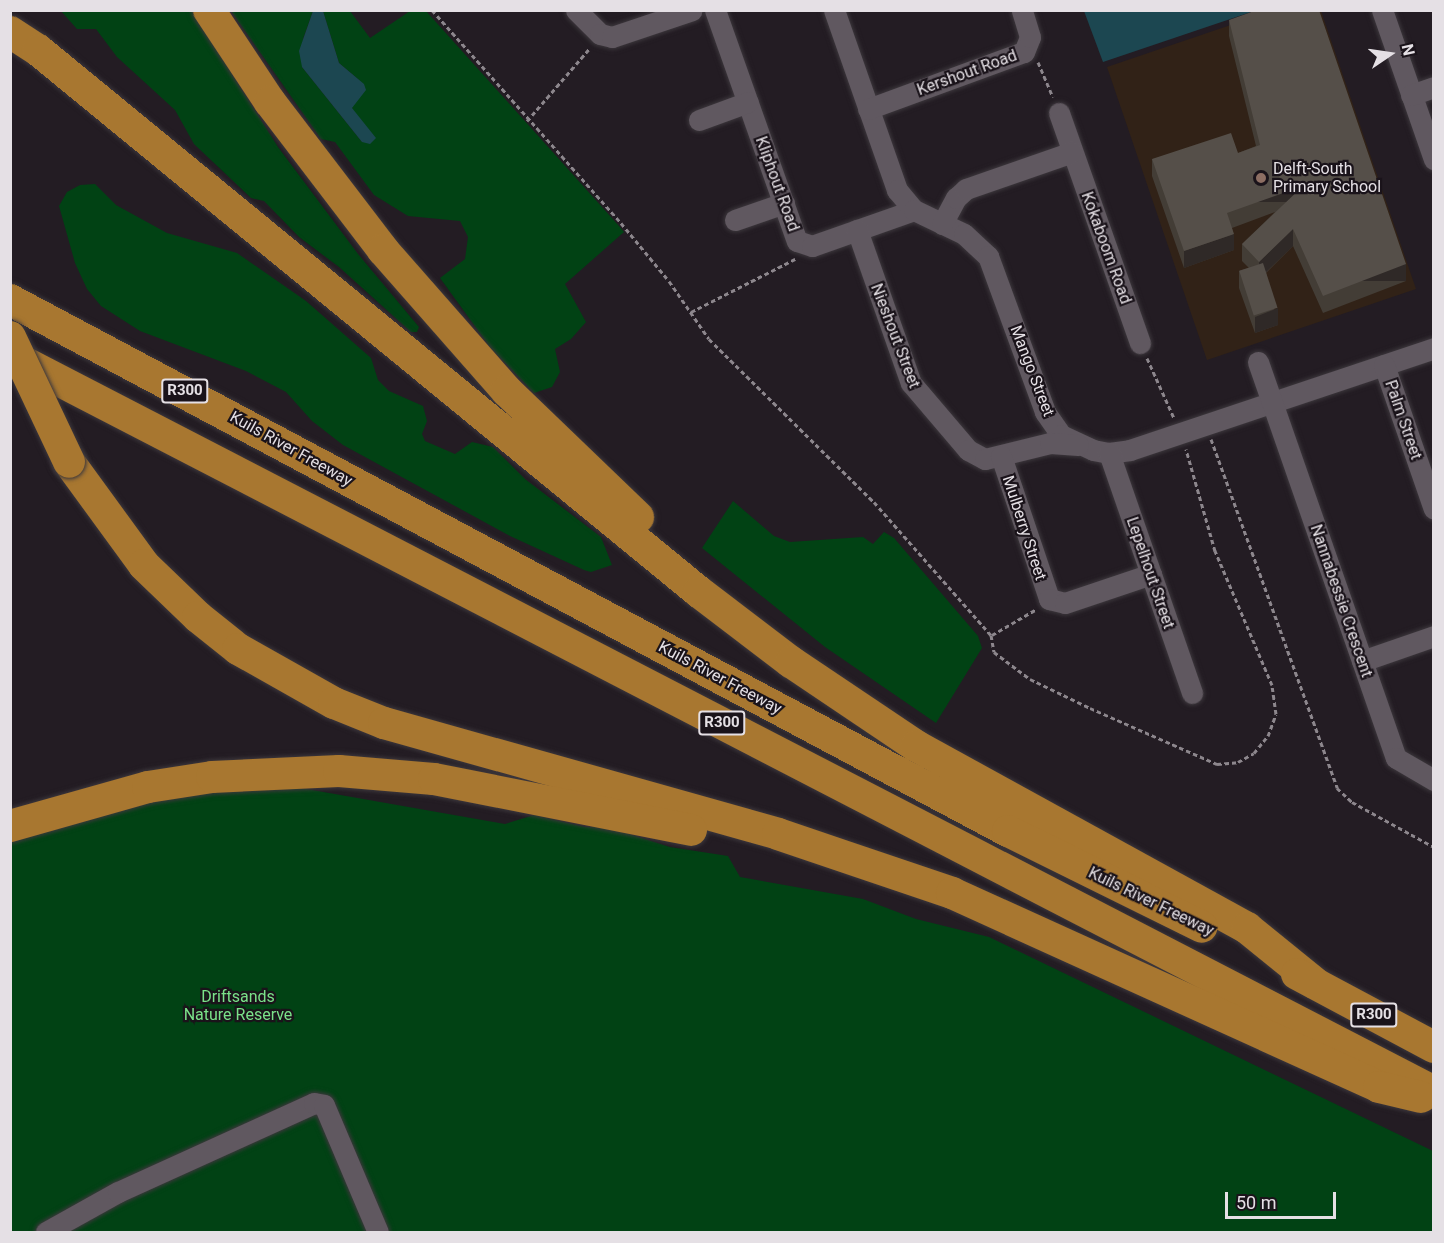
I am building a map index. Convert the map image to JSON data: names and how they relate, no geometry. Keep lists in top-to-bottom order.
{
  "streets": {
    "highway": ["R300", "Kuils River Freeway"],
    "street": [
      "Kershout Road",
      "Kliphout Road",
      "Kokaboom Road",
      "Nieshout Street",
      "Mango Street",
      "Palm Street",
      "Mulberry Street",
      "Lepelhout Street",
      "Nannabessie Crescent"
    ]
  },
  "crossings": [
    ["Kershout Road", "Mango Street"],
    ["Kliphout Road", "Nieshout Street"],
    ["Kliphout Road", "Mango Street"],
    ["Nieshout Street", "Mango Street"],
    ["Nieshout Street", "Mulberry Street"],
    ["Mango Street", "Palm Street"],
    ["Mango Street", "Lepelhout Street"],
    ["Mango Street", "Nannabessie Crescent"],
    ["Mulberry Street", "Lepelhout Street"]
  ],
  "parks": ["Driftsands Nature Reserve"],
  "places": ["Delft-South Primary School"],
  "scale_bar": "50 m",
  "north": "right"
}
